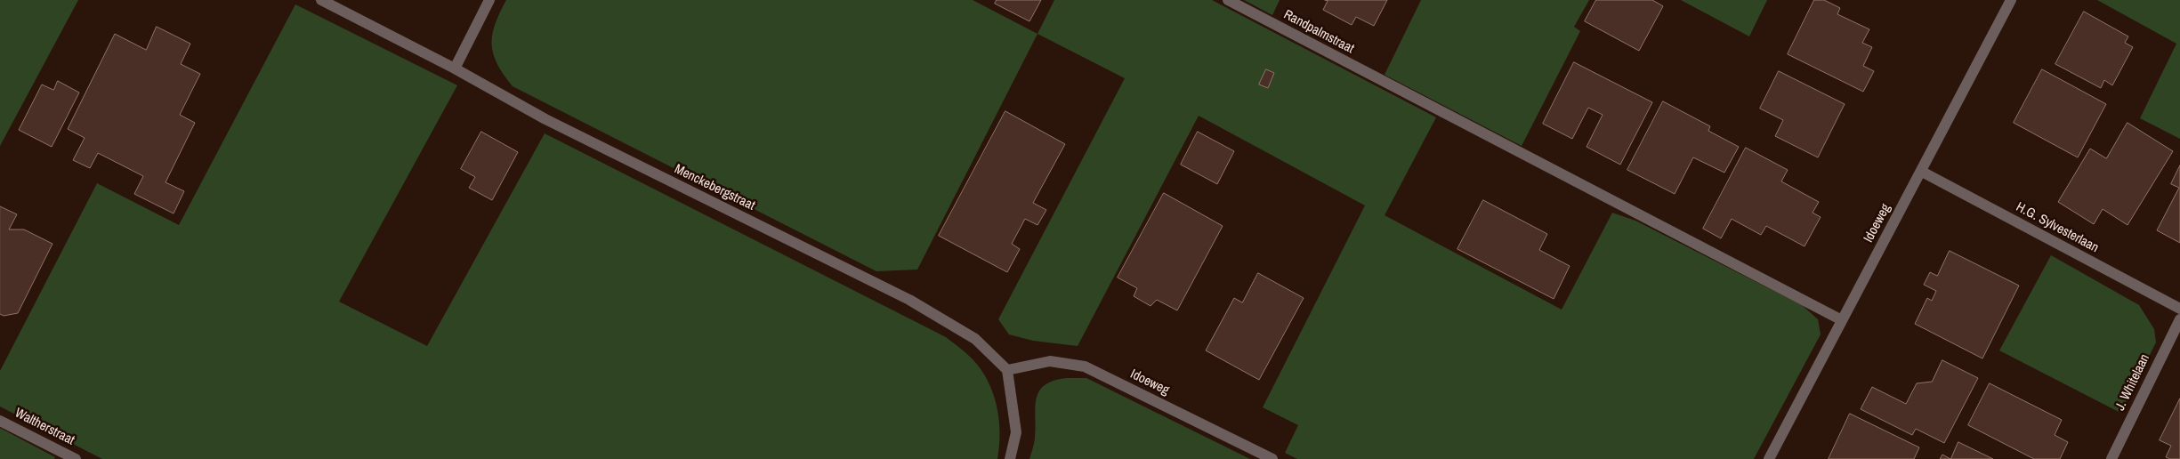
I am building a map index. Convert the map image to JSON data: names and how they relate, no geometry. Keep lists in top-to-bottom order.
{
  "streets": {
    "street": [
      "Randpalmstraat",
      "Menckebergstraat",
      "Idoeweg",
      "H.G. Sylvesterlaan",
      "J. Whitelaan",
      "Waltherstraat"
    ]
  },
  "crossings": [
    ["Randpalmstraat", "Idoeweg"],
    ["Menckebergstraat", "Idoeweg"],
    ["Idoeweg", "H.G. Sylvesterlaan"]
  ]
}
